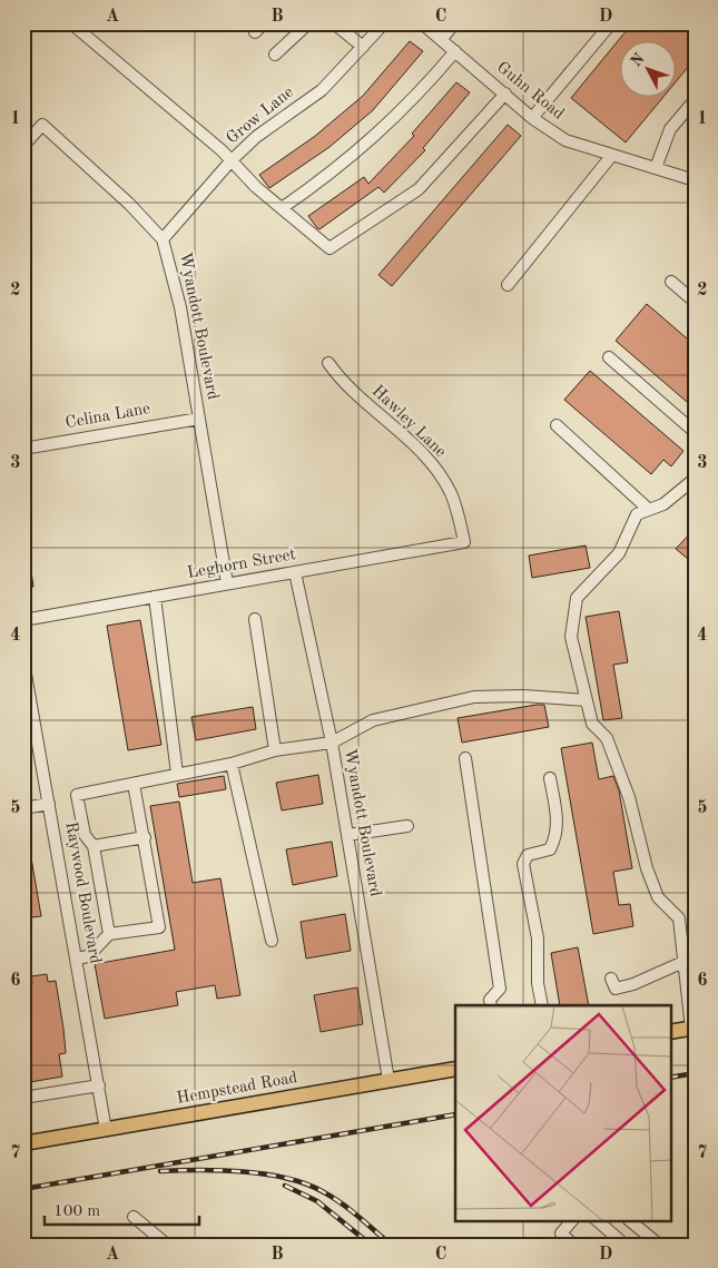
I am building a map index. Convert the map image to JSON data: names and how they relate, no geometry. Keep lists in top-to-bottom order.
{
  "streets": {
    "main road": ["Hempstead Road"],
    "street": [
      "Guhn Road",
      "Grow Lane",
      "Wyandott Boulevard",
      "Celina Lane",
      "Hawley Lane",
      "Leghorn Street",
      "Raywood Boulevard"
    ]
  },
  "crossings": [
    ["Grow Lane", "Wyandott Boulevard"],
    ["Wyandott Boulevard", "Celina Lane"],
    ["Wyandott Boulevard", "Leghorn Street"],
    ["Wyandott Boulevard", "Hempstead Road"],
    ["Hawley Lane", "Leghorn Street"],
    ["Raywood Boulevard", "Hempstead Road"]
  ],
  "scale_bar": "100 m",
  "north": "top left",
  "grid": {
    "columns": [
      "A",
      "B",
      "C",
      "D"
    ],
    "rows": [
      "1",
      "2",
      "3",
      "4",
      "5",
      "6",
      "7"
    ]
  }
}
